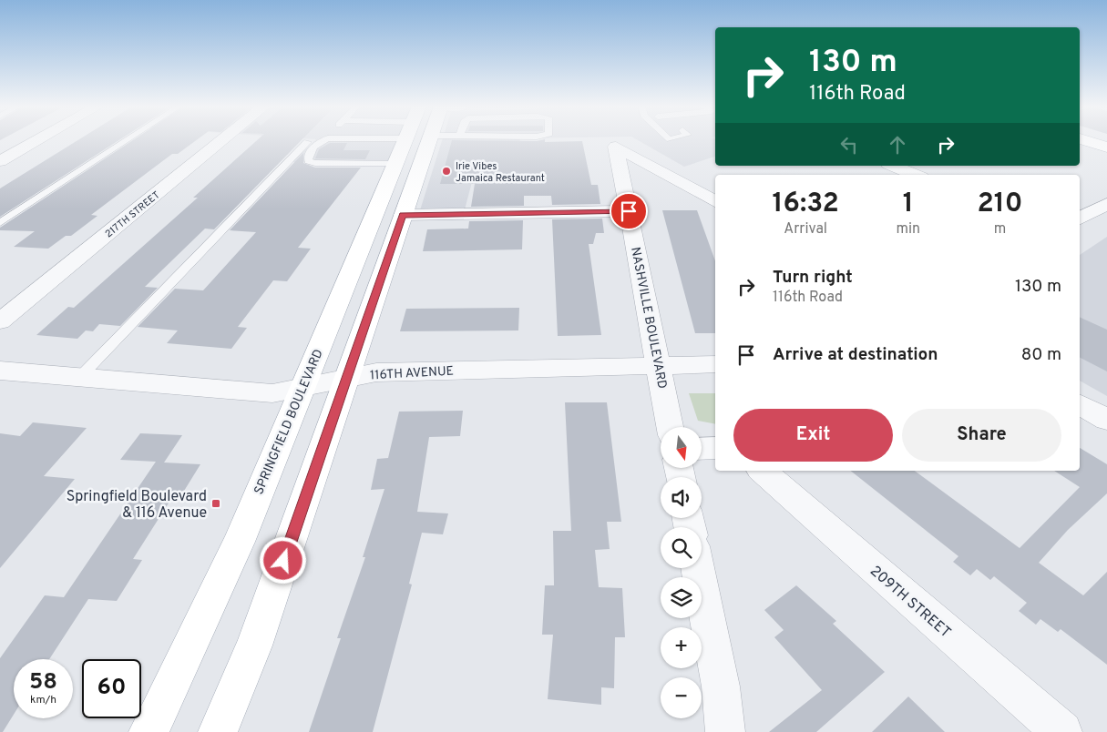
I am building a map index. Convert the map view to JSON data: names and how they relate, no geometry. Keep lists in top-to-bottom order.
{
  "streets": {
    "main road": ["SPRINGFIELD BOULEVARD"],
    "street": [
      "217TH STREET",
      "NASHVILLE BOULEVARD",
      "116TH AVENUE",
      "209TH STREET"
    ]
  },
  "crossings": [
    ["NASHVILLE BOULEVARD", "116TH AVENUE"],
    ["116TH AVENUE", "SPRINGFIELD BOULEVARD"]
  ],
  "places": {
    "other": ["Irie Vibes Jamaica Restaurant"],
    "transit": ["Springfield Boulevard & 116 Avenue"]
  },
  "north": "bottom",
  "page": {
    "turn": ["130 m", "116th Road"],
    "eta": [
      "16:32",
      "Arrival",
      "1",
      "min",
      "210",
      "m"
    ],
    "list": [
      {
        "name": "Turn right",
        "note": "116th Road",
        "value": "130 m"
      },
      {
        "name": "Arrive at destination",
        "value": "80 m"
      }
    ],
    "buttons": ["Exit", "Share"],
    "map_buttons": ["+", "−"],
    "speed": "58 km/h",
    "limit": "60"
  }
}
